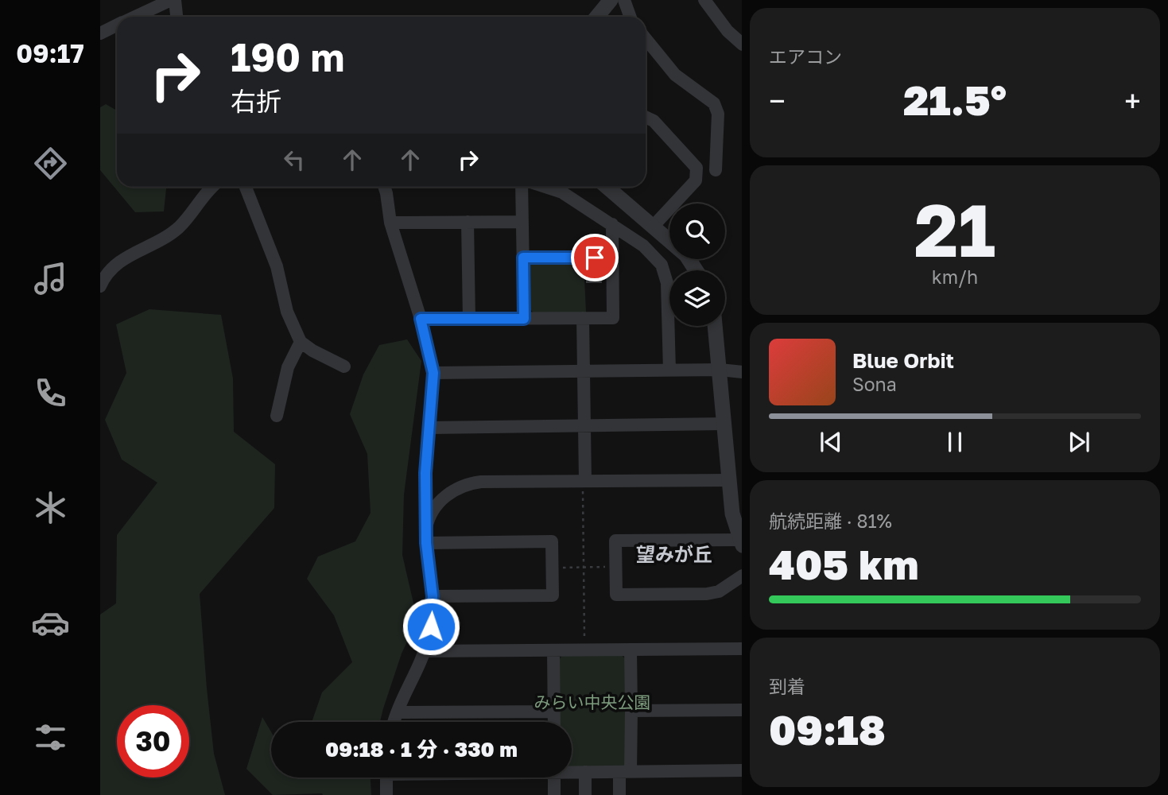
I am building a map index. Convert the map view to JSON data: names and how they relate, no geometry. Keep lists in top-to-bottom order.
{
  "districts": ["望みが丘"],
  "parks": ["みらい中央公園"],
  "page": {
    "tabs": "09:17",
    "tile": [
      "エアコン",
      ["21", "km/h"],
      ["航続距離 · 81%", "405 km"],
      ["到着", "09:18"]
    ],
    "turn": ["190 m", "右折"],
    "heat": ["−", "21.5°", "+"],
    "song": ["Blue Orbit", "Sona"],
    "limit": "30",
    "trip": "09:18 · 1 分 · 330 m"
  }
}
